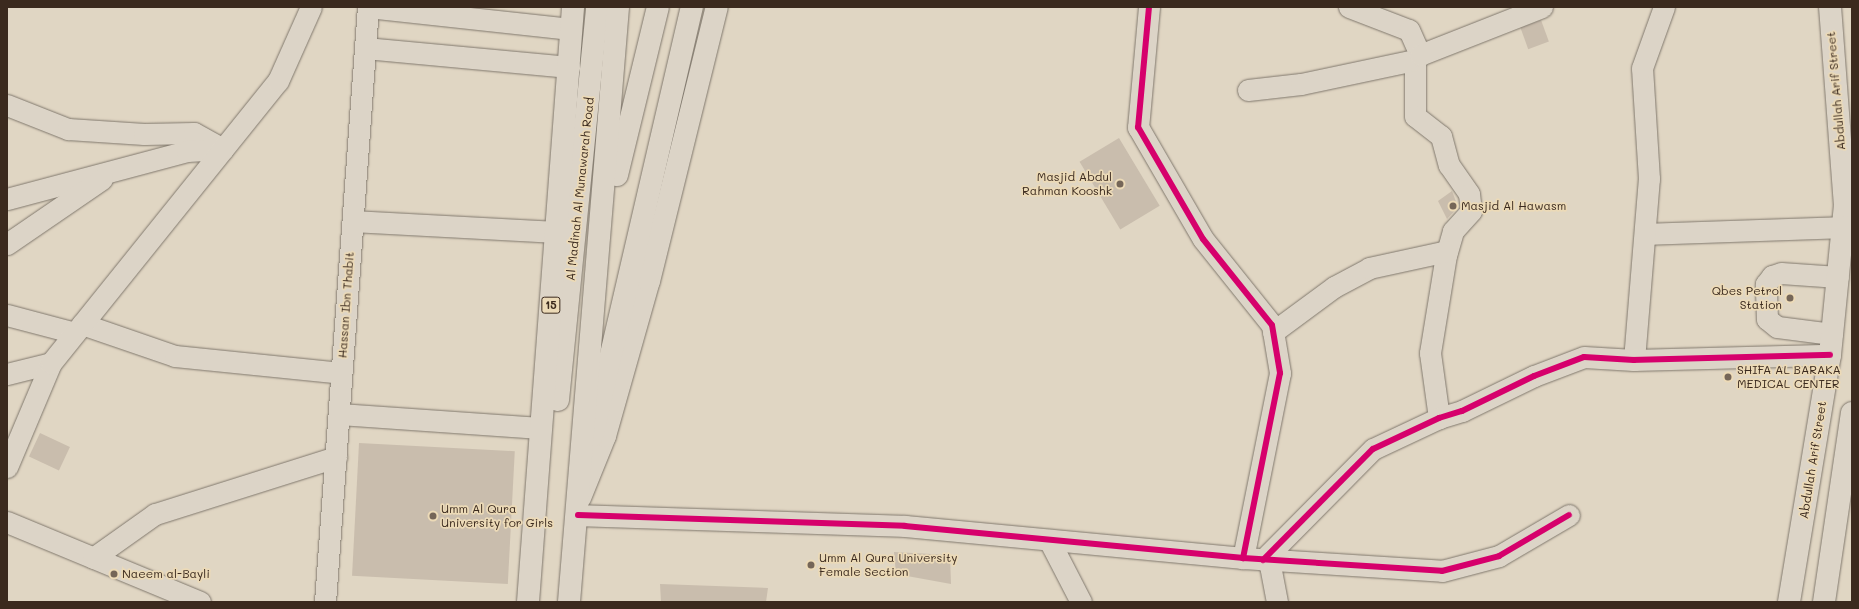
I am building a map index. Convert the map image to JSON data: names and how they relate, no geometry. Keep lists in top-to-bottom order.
{
  "streets": {
    "main road": ["Abdullah Arif Street", "Al Madinah Al Munawarah Road", "15"],
    "street": ["Hassan Ibn Thabit"]
  },
  "places": [
    "Masjid Abdul Rahman Kooshk",
    "Masjid Al Hawasm",
    "Qbes Petrol Station",
    "SHIFA AL BARAKA MEDICAL CENTER",
    "Umm Al Qura University for Girls",
    "Umm Al Qura University Female Section",
    "Naeem al-Bayli"
  ]
}
